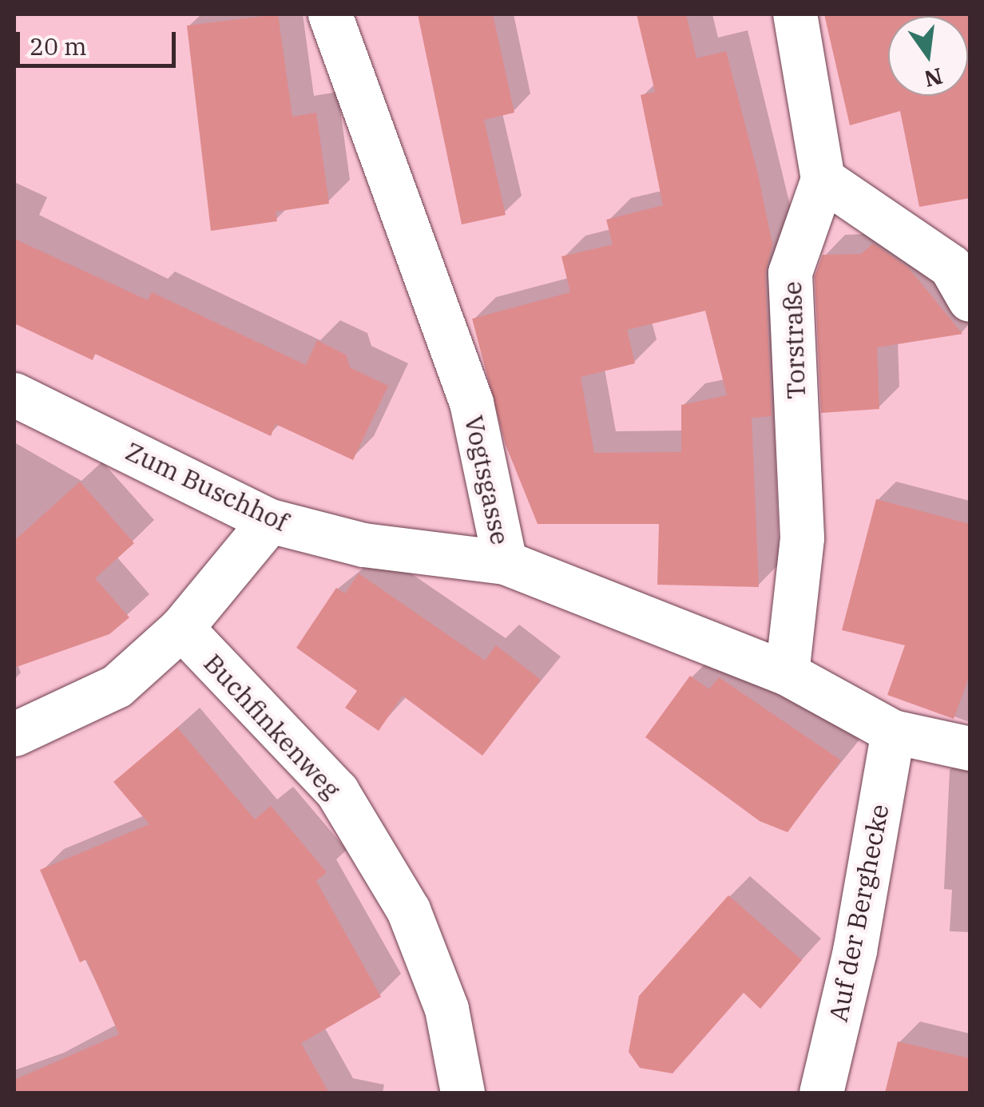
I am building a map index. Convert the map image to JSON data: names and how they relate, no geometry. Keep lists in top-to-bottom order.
{
  "streets": {
    "street": [
      "Torstraße",
      "Vogtsgasse",
      "Zum Buschhof",
      "Buchfinkenweg",
      "Auf der Berghecke"
    ]
  },
  "crossings": [
    ["Torstraße", "Vogtsgasse"],
    ["Vogtsgasse", "Zum Buschhof"],
    ["Vogtsgasse", "Auf der Berghecke"]
  ],
  "scale_bar": "20 m",
  "north": "bottom"
}
